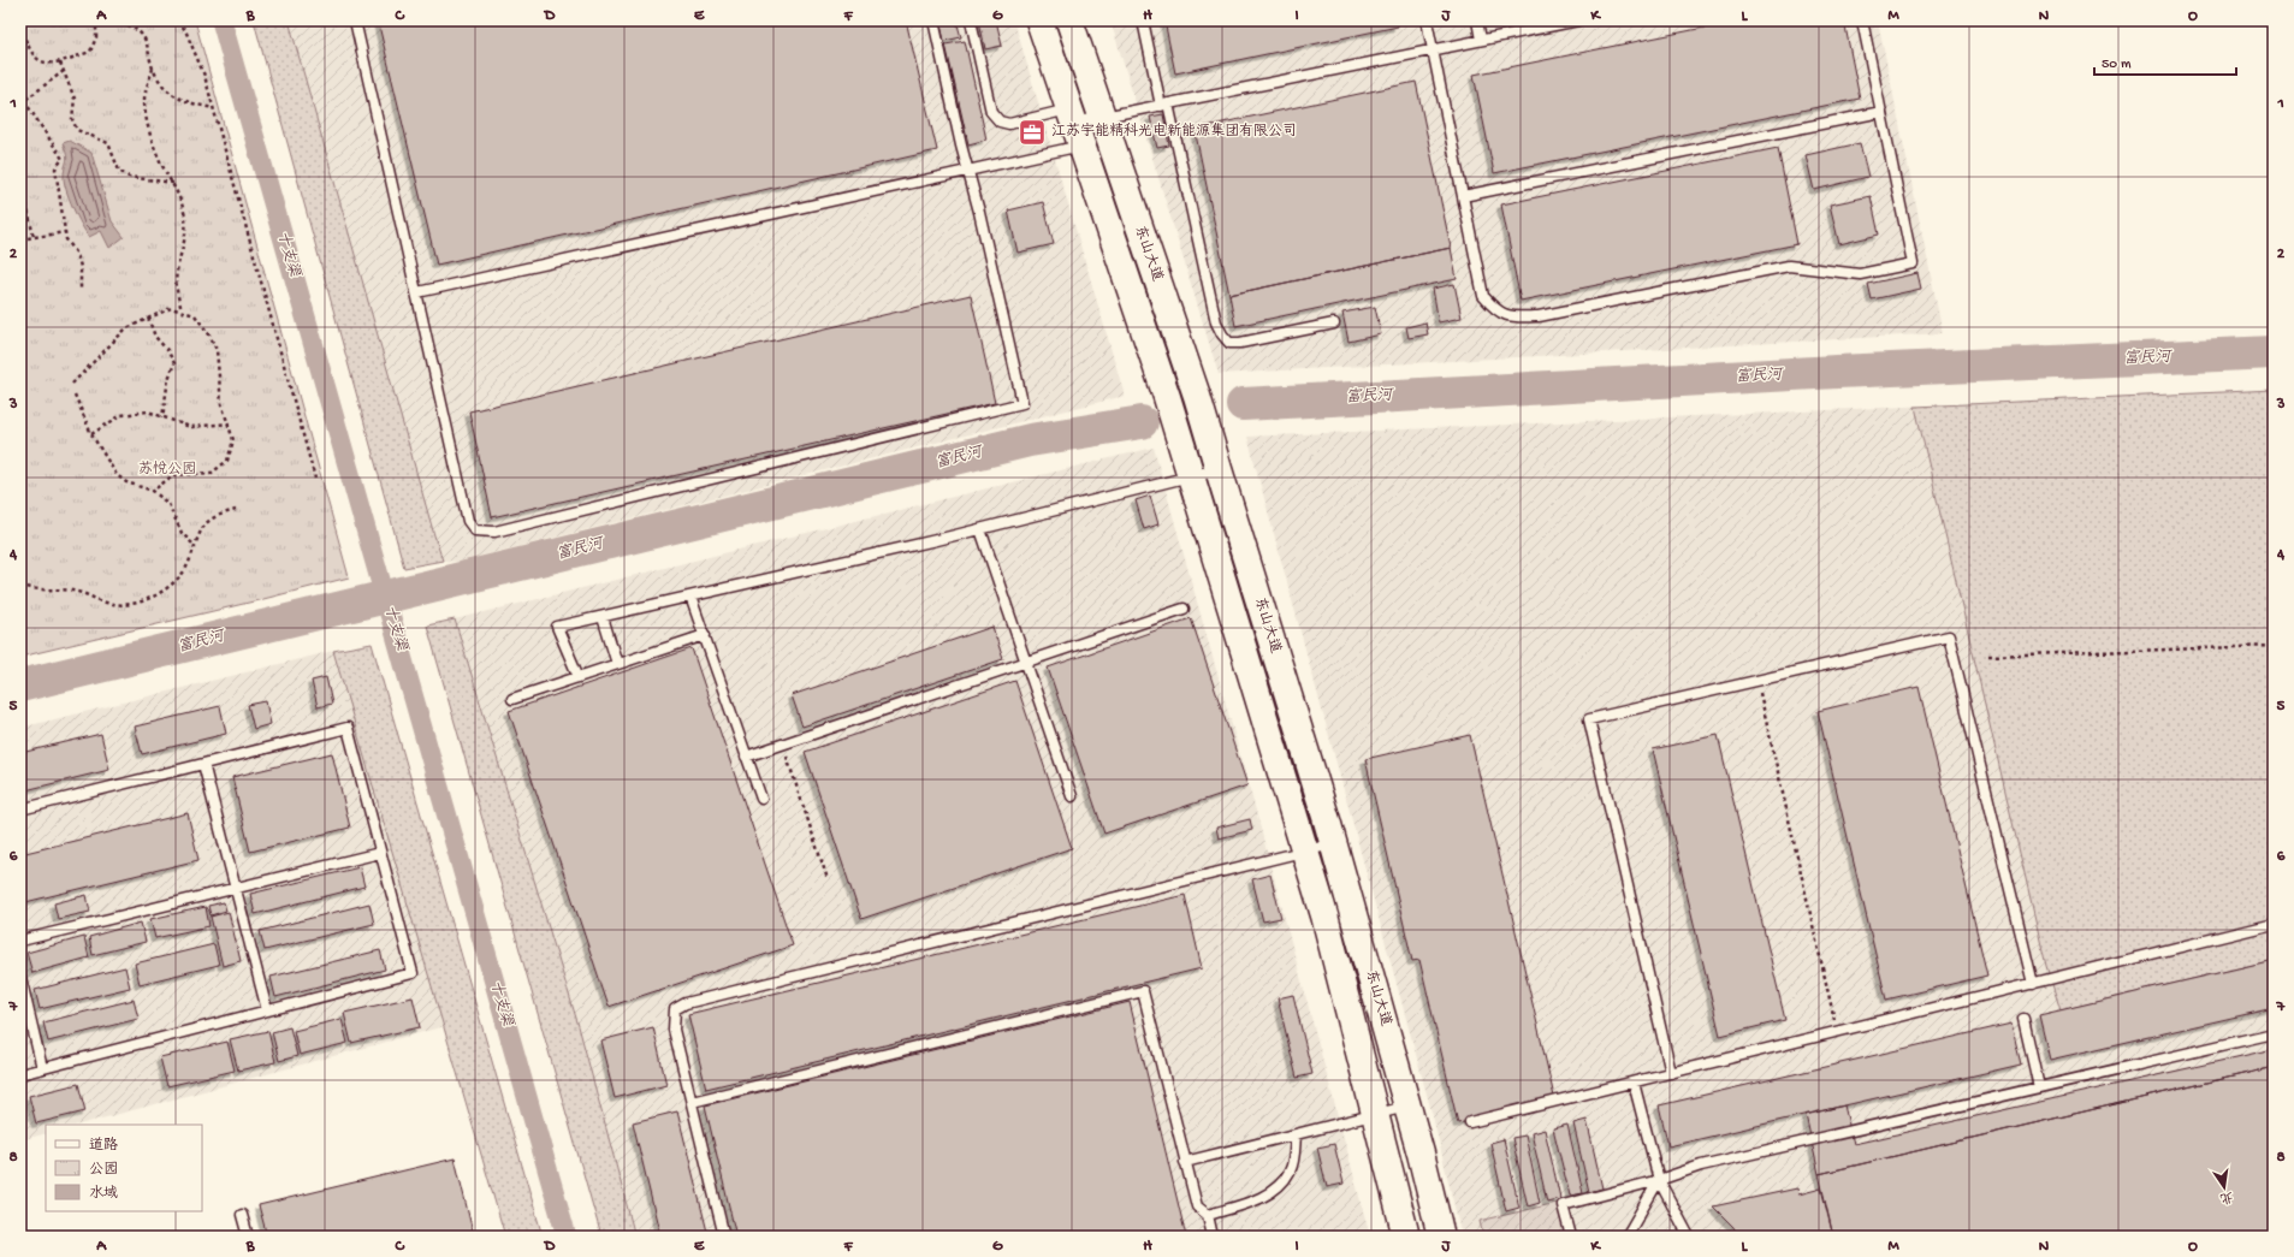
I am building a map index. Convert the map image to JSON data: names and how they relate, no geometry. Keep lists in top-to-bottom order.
{
  "streets": {
    "main road": ["东山大道"]
  },
  "water": ["十支渠", "富民河"],
  "parks": ["苏悦公园"],
  "places": {
    "office": ["江苏宇能精科光电新能源集团有限公司"]
  },
  "legend": ["道路", "公园", "水域"],
  "scale_bar": "50 m",
  "north": "bottom",
  "grid": {
    "columns": [
      "A",
      "B",
      "C",
      "D",
      "E",
      "F",
      "G",
      "H",
      "I",
      "J",
      "K",
      "L",
      "M",
      "N",
      "O"
    ],
    "rows": [
      "1",
      "2",
      "3",
      "4",
      "5",
      "6",
      "7",
      "8"
    ]
  }
}
